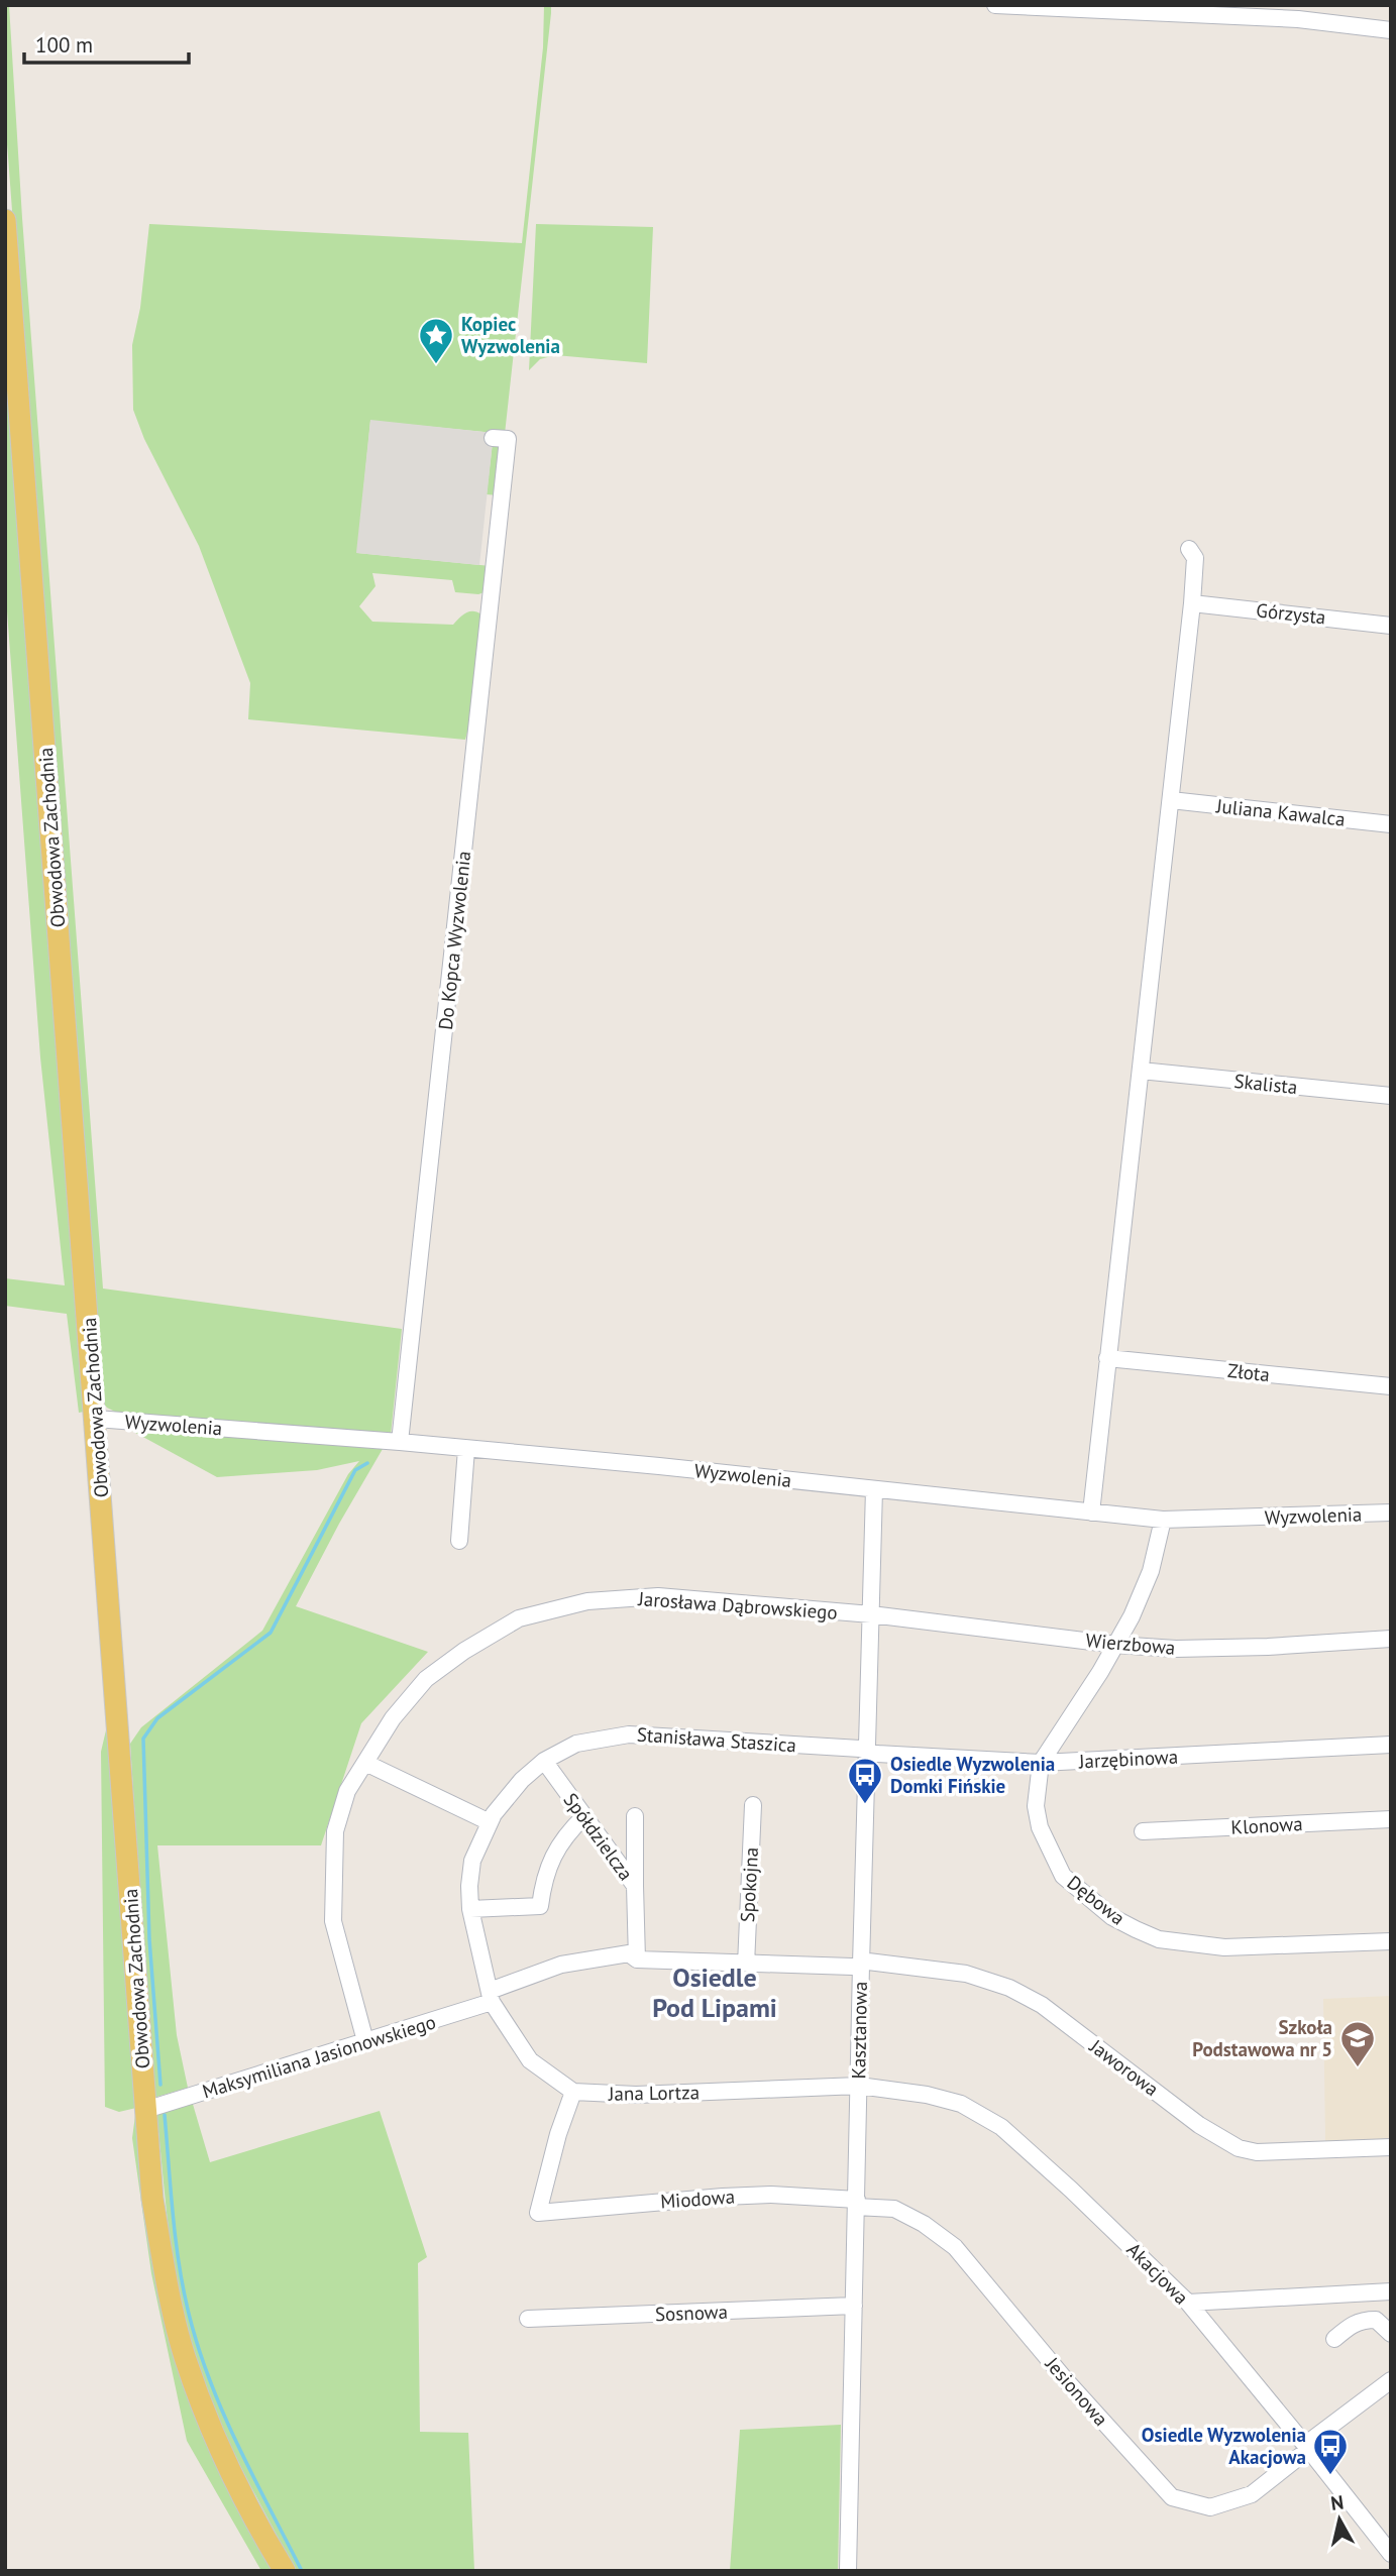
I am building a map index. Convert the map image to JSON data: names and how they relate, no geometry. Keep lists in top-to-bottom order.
{
  "streets": {
    "main road": ["Obwodowa Zachodnia"],
    "street": [
      "Górzysta",
      "Juliana Kawalca",
      "Do Kopca Wyzwolenia",
      "Skalista",
      "Złota",
      "Wyzwolenia",
      "Jarosława Dąbrowskiego",
      "Wierzbowa",
      "Stanisława Staszica",
      "Jarzębinowa",
      "Klonowa",
      "Spółdzielcza",
      "Spokojna",
      "Dębowa",
      "Kasztanowa",
      "Maksymiliana Jasionowskiego",
      "Jaworowa",
      "Jana Lortza",
      "Miodowa",
      "Akacjowa",
      "Sosnowa",
      "Jesionowa"
    ]
  },
  "crossings": [
    ["Obwodowa Zachodnia", "Wyzwolenia"],
    ["Obwodowa Zachodnia", "Maksymiliana Jasionowskiego"],
    ["Do Kopca Wyzwolenia", "Wyzwolenia"],
    ["Wyzwolenia", "Dębowa"],
    ["Wyzwolenia", "Kasztanowa"],
    ["Jarosława Dąbrowskiego", "Wierzbowa"],
    ["Jarosława Dąbrowskiego", "Kasztanowa"],
    ["Jarosława Dąbrowskiego", "Maksymiliana Jasionowskiego"],
    ["Wierzbowa", "Dębowa"],
    ["Wierzbowa", "Kasztanowa"],
    ["Stanisława Staszica", "Jarzębinowa"],
    ["Stanisława Staszica", "Spółdzielcza"],
    ["Stanisława Staszica", "Kasztanowa"],
    ["Stanisława Staszica", "Maksymiliana Jasionowskiego"],
    ["Jarzębinowa", "Dębowa"],
    ["Jarzębinowa", "Kasztanowa"],
    ["Kasztanowa", "Jaworowa"],
    ["Kasztanowa", "Jana Lortza"],
    ["Kasztanowa", "Miodowa"],
    ["Kasztanowa", "Akacjowa"],
    ["Kasztanowa", "Sosnowa"],
    ["Kasztanowa", "Jesionowa"],
    ["Jana Lortza", "Miodowa"],
    ["Jana Lortza", "Akacjowa"],
    ["Miodowa", "Jesionowa"],
    ["Akacjowa", "Jesionowa"]
  ],
  "districts": ["Osiedle Pod Lipami"],
  "places": {
    "place": ["Kopiec Wyzwolenia"],
    "bus stop": ["Osiedle Wyzwolenia Domki Fińskie", "Osiedle Wyzwolenia Akacjowa"],
    "school or university": ["Szkoła Podstawowa nr 5"]
  },
  "scale_bar": "100 m",
  "north": "top"
}
